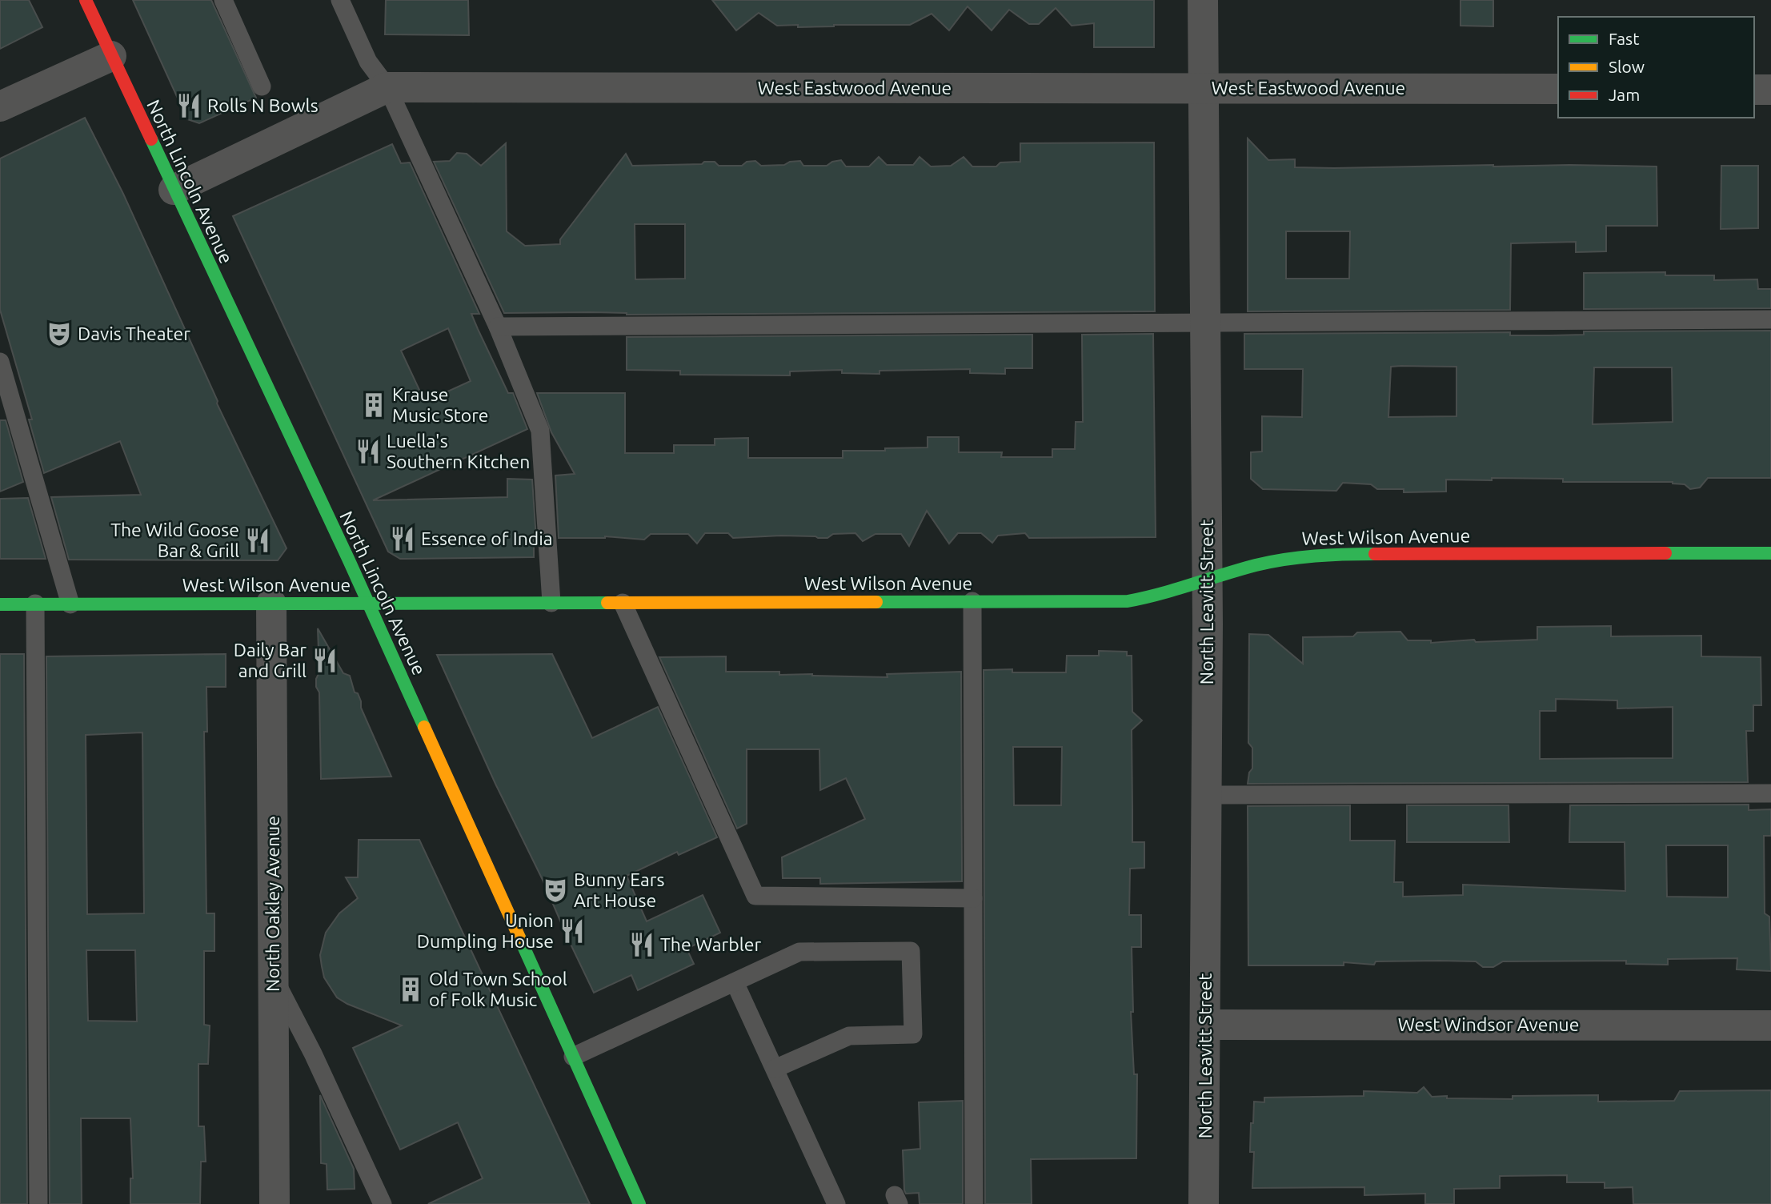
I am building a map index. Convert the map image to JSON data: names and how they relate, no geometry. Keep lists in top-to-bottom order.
{
  "streets": {
    "street": [
      "West Eastwood Avenue",
      "North Lincoln Avenue",
      "West Wilson Avenue",
      "North Leavitt Street",
      "North Oakley Avenue",
      "West Windsor Avenue"
    ]
  },
  "crossings": [
    ["West Eastwood Avenue", "North Lincoln Avenue"],
    ["West Eastwood Avenue", "North Leavitt Street"],
    ["North Lincoln Avenue", "West Wilson Avenue"],
    ["West Wilson Avenue", "North Leavitt Street"],
    ["West Wilson Avenue", "North Oakley Avenue"],
    ["North Leavitt Street", "West Windsor Avenue"]
  ],
  "places": {
    "restaurant": [
      "Rolls N Bowls",
      "Luella's Southern Kitchen",
      "Essence of India",
      "The Wild Goose Bar & Grill",
      "Daily Bar and Grill",
      "Union Dumpling House",
      "The Warbler"
    ],
    "theatre": ["Davis Theater", "Bunny Ears Art House"],
    "building": ["Krause Music Store", "Old Town School of Folk Music"]
  },
  "legend": ["Fast", "Slow", "Jam"]
}
